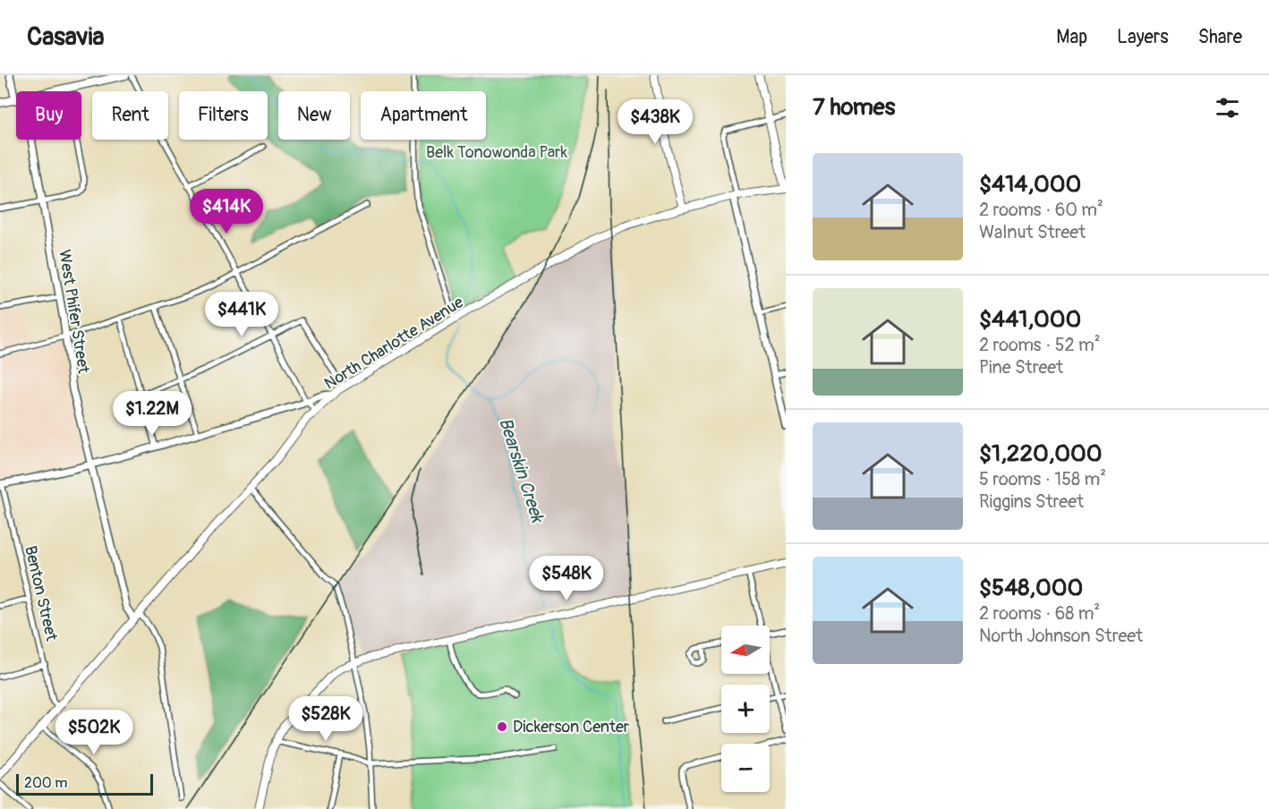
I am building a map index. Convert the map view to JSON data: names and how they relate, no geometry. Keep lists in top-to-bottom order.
{
  "streets": {
    "main road": ["North Charlotte Avenue"],
    "street": ["West Phifer Street", "Benton Street"]
  },
  "water": ["Bearskin Creek"],
  "parks": ["Belk Tonowonda Park"],
  "places": ["Dickerson Center"],
  "scale_bar": "200 m",
  "north": "left",
  "page": {
    "header": "Casavia",
    "nav": ["Map", "Layers", "Share"],
    "heading": "7 homes",
    "chip": [
      "Buy",
      "Rent",
      "Filters",
      "New",
      "Apartment"
    ],
    "price": [
      "$438K",
      "$414K",
      "$441K",
      "$1.22M",
      "$548K",
      "$528K",
      "$502K"
    ],
    "list": [
      {
        "name": "$414,000",
        "note": "2 rooms · 60 m² · Walnut Street"
      },
      {
        "name": "$441,000",
        "note": "2 rooms · 52 m² · Pine Street"
      },
      {
        "name": "$1,220,000",
        "note": "5 rooms · 158 m² · Riggins Street"
      },
      {
        "name": "$548,000",
        "note": "2 rooms · 68 m² · North Johnson Street"
      }
    ],
    "map_buttons": ["+", "−"],
    "scale": "200 m"
  }
}
